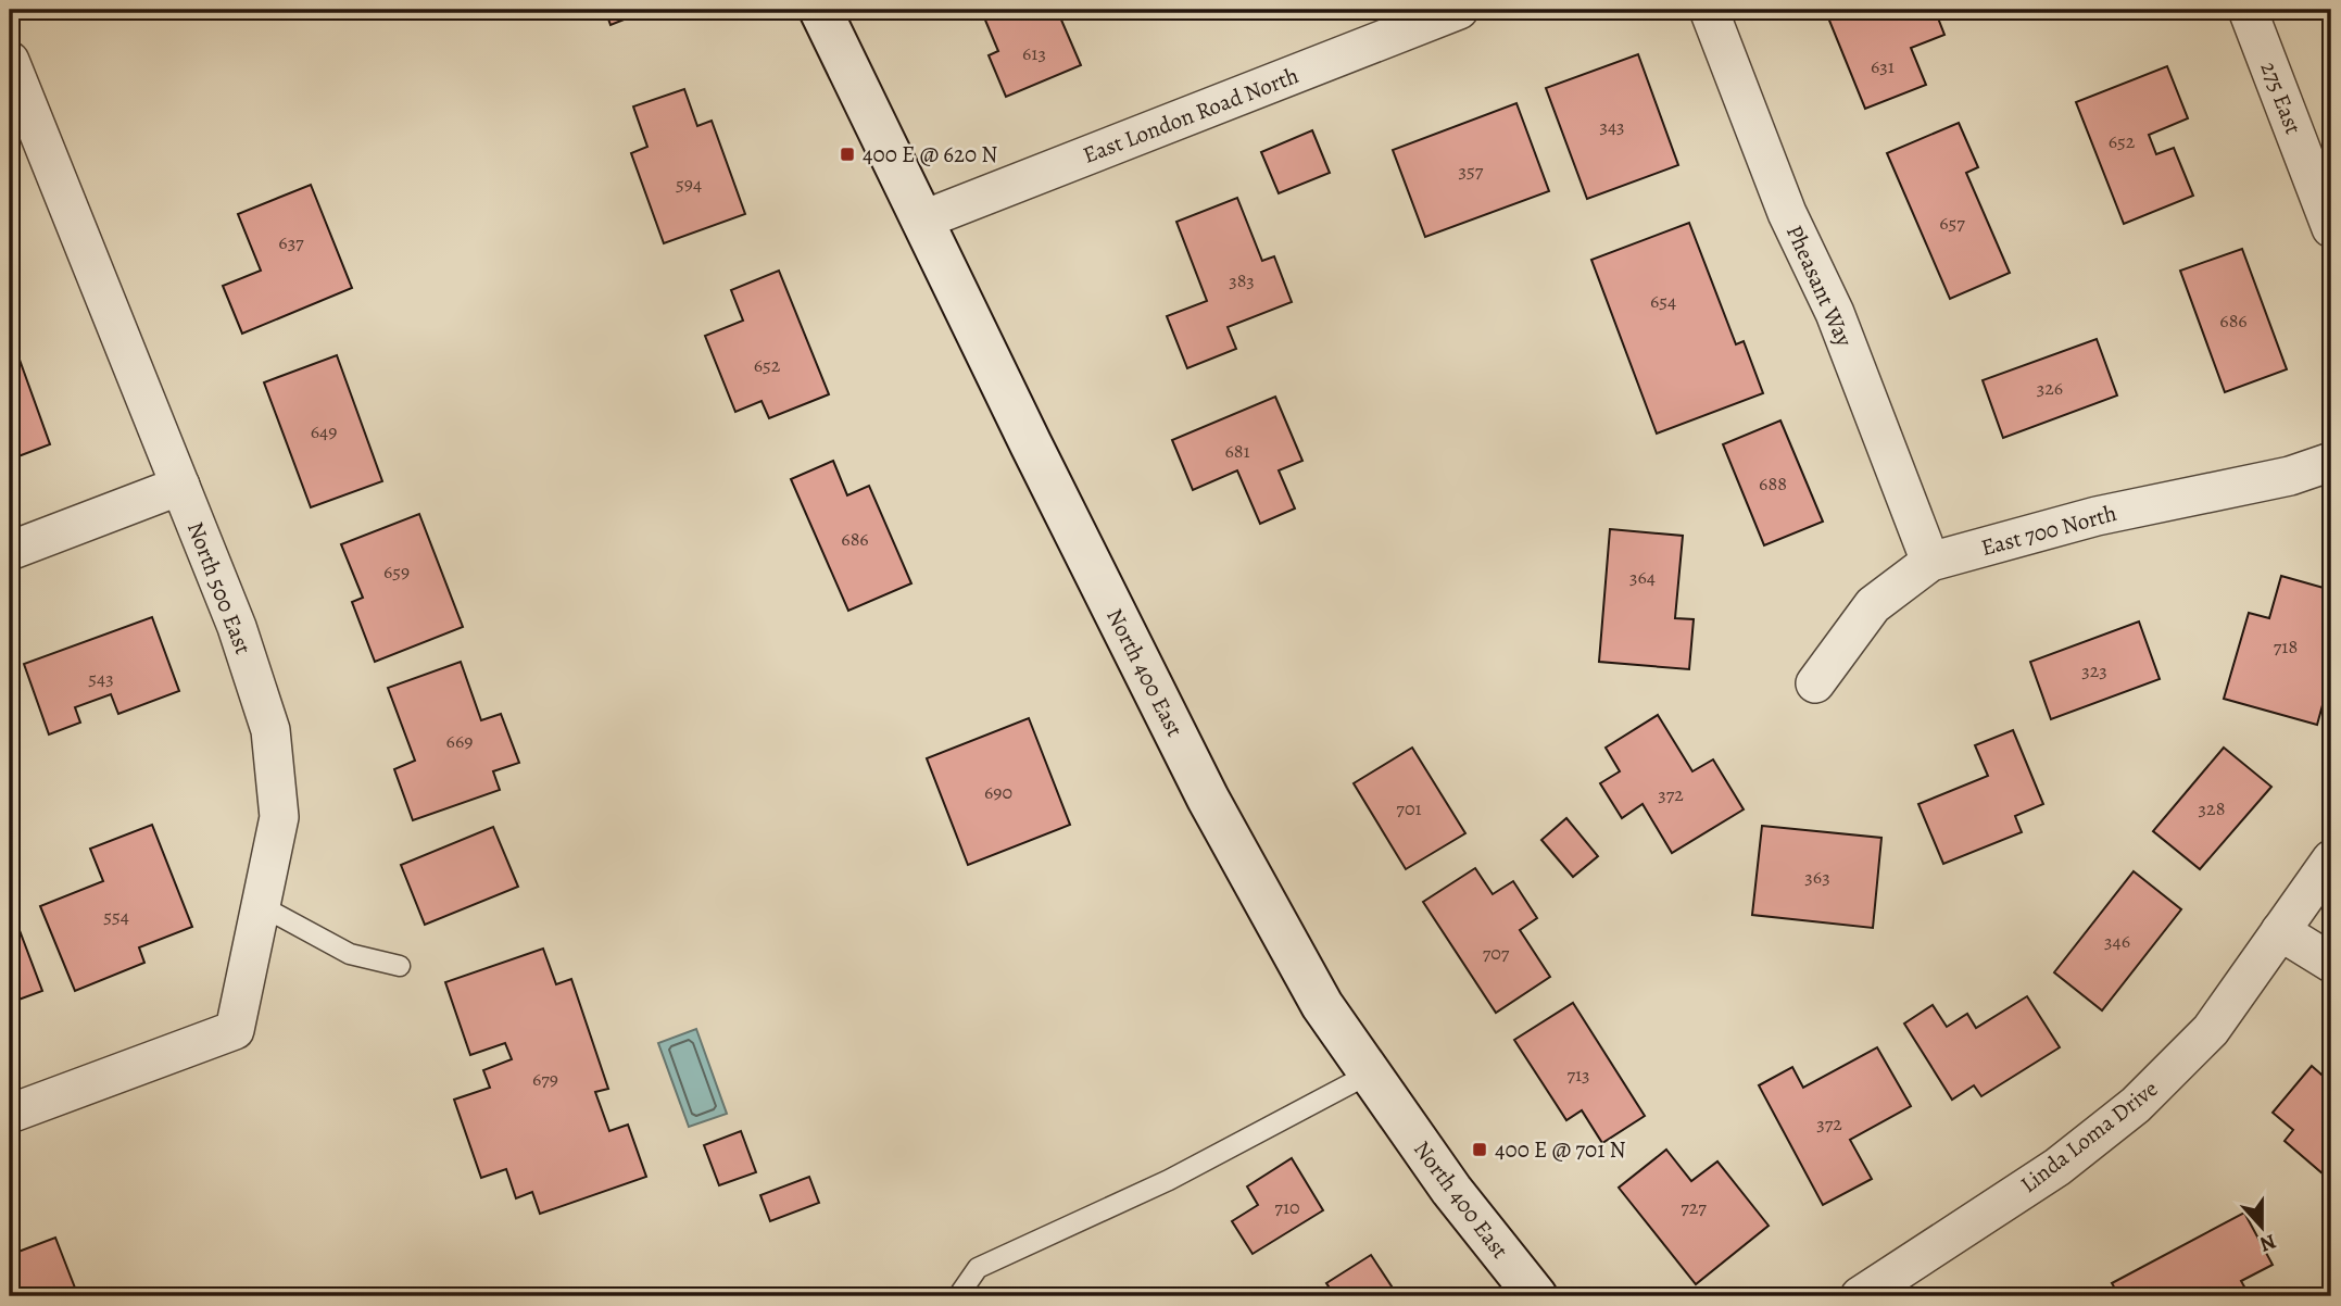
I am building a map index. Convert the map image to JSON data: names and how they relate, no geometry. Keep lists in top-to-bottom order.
{
  "streets": {
    "street": [
      "275 East",
      "East London Road North",
      "Pheasant Way",
      "East 700 North",
      "North 500 East",
      "North 400 East",
      "Linda Loma Drive"
    ]
  },
  "crossings": [
    ["East London Road North", "North 400 East"],
    ["Pheasant Way", "East 700 North"]
  ],
  "places": {
    "transit": ["400 E @ 620 N", "400 E @ 701 N"]
  },
  "house_numbers": [
    "613",
    "631",
    "343",
    "652",
    "357",
    "594",
    "657",
    "637",
    "383",
    "654",
    "686",
    "652",
    "326",
    "649",
    "681",
    "688",
    "686",
    "659",
    "364",
    "718",
    "323",
    "543",
    "669",
    "690",
    "372",
    "701",
    "328",
    "363",
    "554",
    "346",
    "707",
    "713",
    "679",
    "372",
    "710",
    "727"
  ],
  "north": "bottom"
}
